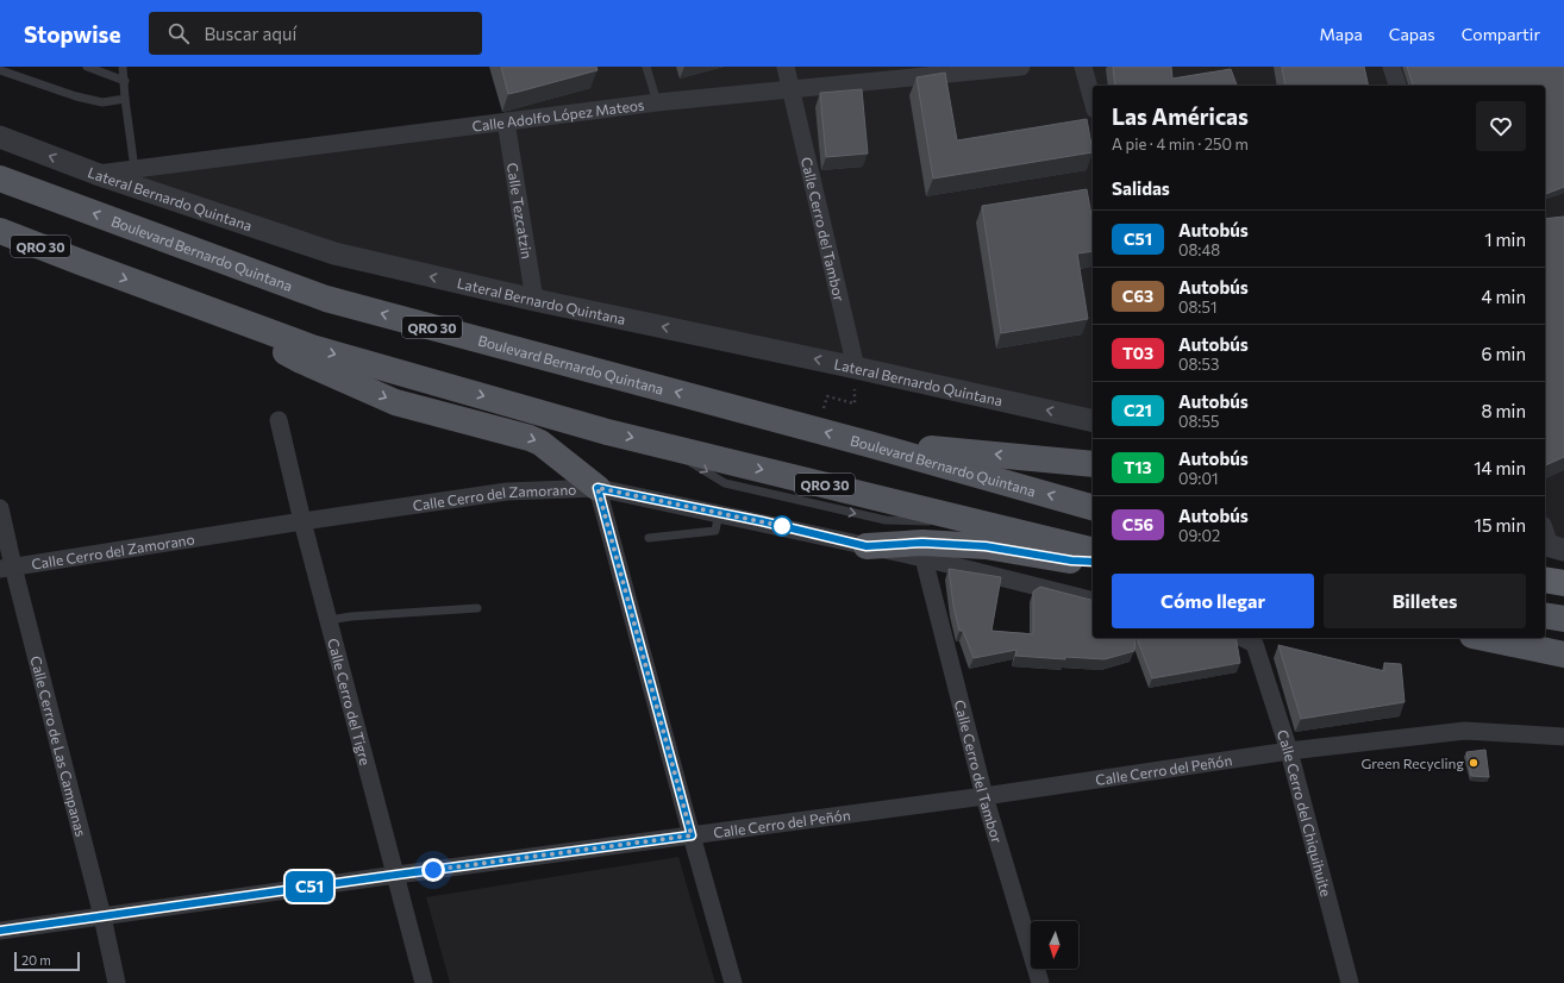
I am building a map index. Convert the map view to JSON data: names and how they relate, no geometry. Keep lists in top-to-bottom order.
{
  "streets": {
    "main road": ["QRO 30", "Boulevard Bernardo Quintana"],
    "street": [
      "Calle Adolfo López Mateos",
      "Lateral Bernardo Quintana",
      "Calle Tezcatzin",
      "Calle Cerro del Tambor",
      "Calle Cerro del Zamorano",
      "Calle Cerro del Tigre",
      "Calle Cerro de Las Campanas",
      "Calle Cerro del Peñón",
      "Calle Cerro del Chiquihuite"
    ]
  },
  "crossings": [
    ["Calle Adolfo López Mateos", "Lateral Bernardo Quintana"],
    ["Calle Adolfo López Mateos", "Calle Tezcatzin"],
    ["Calle Adolfo López Mateos", "Calle Cerro del Tambor"],
    ["Lateral Bernardo Quintana", "Calle Tezcatzin"],
    ["Lateral Bernardo Quintana", "Calle Cerro del Tambor"],
    ["Calle Cerro del Tambor", "Calle Cerro del Zamorano"],
    ["Calle Cerro del Tambor", "Calle Cerro del Peñón"],
    ["Calle Cerro del Zamorano", "Calle Cerro del Tigre"],
    ["Calle Cerro del Zamorano", "Calle Cerro de Las Campanas"],
    ["Calle Cerro del Tigre", "Calle Cerro del Peñón"],
    ["Calle Cerro de Las Campanas", "Calle Cerro del Peñón"],
    ["Calle Cerro del Peñón", "Calle Cerro del Chiquihuite"]
  ],
  "one_way": ["Lateral Bernardo Quintana"],
  "places": ["Green Recycling"],
  "lines": ["bus line C51"],
  "scale_bar": "20 m",
  "north": "bottom",
  "page": {
    "header": "Stopwise",
    "search": "Buscar aquí",
    "nav": ["Mapa", "Capas", "Compartir"],
    "on_map": "C51",
    "heading": [
      ["Las Américas", "A pie · 4 min · 250 m"],
      "Salidas"
    ],
    "list": [
      {
        "mark": "C51",
        "name": "Autobús",
        "note": "08:48",
        "value": "1 min"
      },
      {
        "mark": "C63",
        "name": "Autobús",
        "note": "08:51",
        "value": "4 min"
      },
      {
        "mark": "T03",
        "name": "Autobús",
        "note": "08:53",
        "value": "6 min"
      },
      {
        "mark": "C21",
        "name": "Autobús",
        "note": "08:55",
        "value": "8 min"
      },
      {
        "mark": "T13",
        "name": "Autobús",
        "note": "09:01",
        "value": "14 min"
      },
      {
        "mark": "C56",
        "name": "Autobús",
        "note": "09:02",
        "value": "15 min"
      }
    ],
    "buttons": ["Cómo llegar", "Billetes"],
    "scale": "20 m"
  }
}
